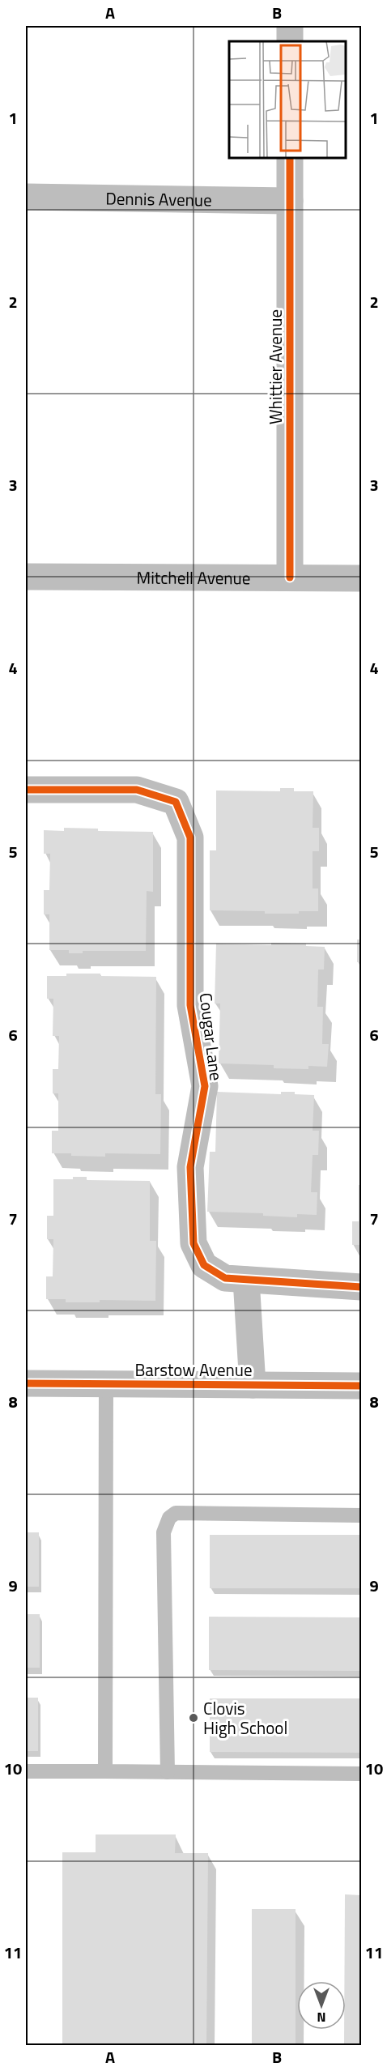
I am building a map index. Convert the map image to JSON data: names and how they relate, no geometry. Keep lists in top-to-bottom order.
{
  "streets": {
    "street": [
      "Dennis Avenue",
      "Whittier Avenue",
      "Mitchell Avenue",
      "Cougar Lane",
      "Barstow Avenue"
    ]
  },
  "crossings": [
    ["Dennis Avenue", "Whittier Avenue"],
    ["Whittier Avenue", "Mitchell Avenue"]
  ],
  "places": ["Clovis High School"],
  "north": "bottom",
  "grid": {
    "columns": ["A", "B"],
    "rows": [
      "1",
      "2",
      "3",
      "4",
      "5",
      "6",
      "7",
      "8",
      "9",
      "10",
      "11"
    ]
  }
}
